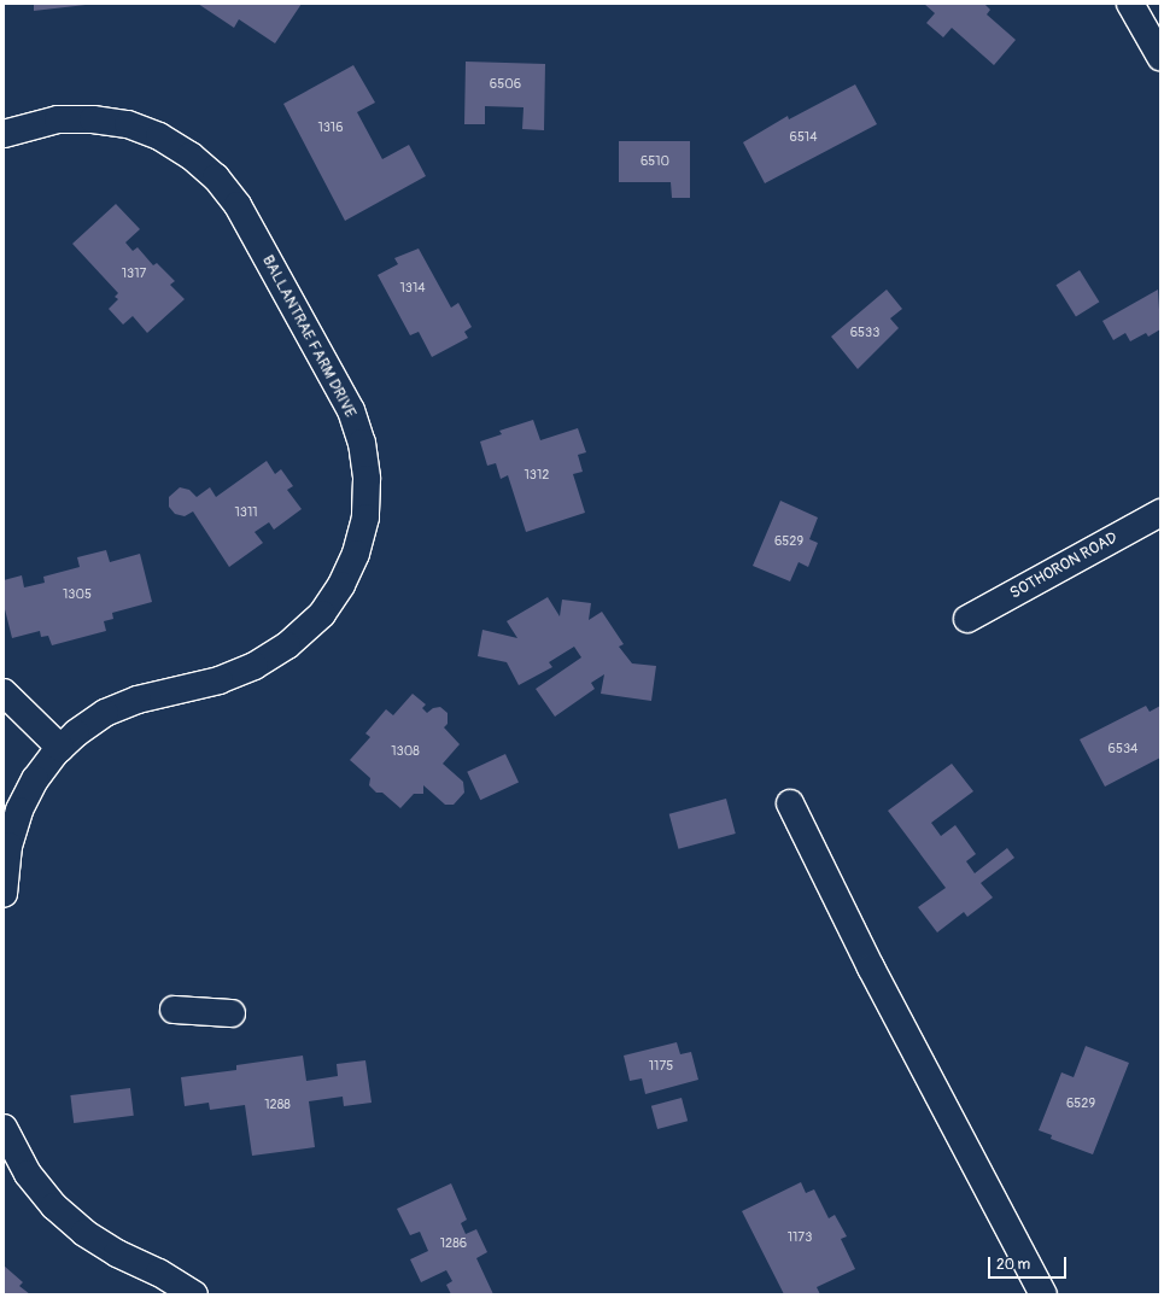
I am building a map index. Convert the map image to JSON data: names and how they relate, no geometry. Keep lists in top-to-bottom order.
{
  "streets": {
    "street": ["BALLANTRAE FARM DRIVE", "SOTHORON ROAD"]
  },
  "house_numbers": [
    "6506",
    "1316",
    "6514",
    "6510",
    "1317",
    "1314",
    "6533",
    "1312",
    "1311",
    "6529",
    "1305",
    "6534",
    "1308",
    "1175",
    "6529",
    "1288",
    "1173",
    "1286"
  ],
  "scale_bar": "20 m"
}
